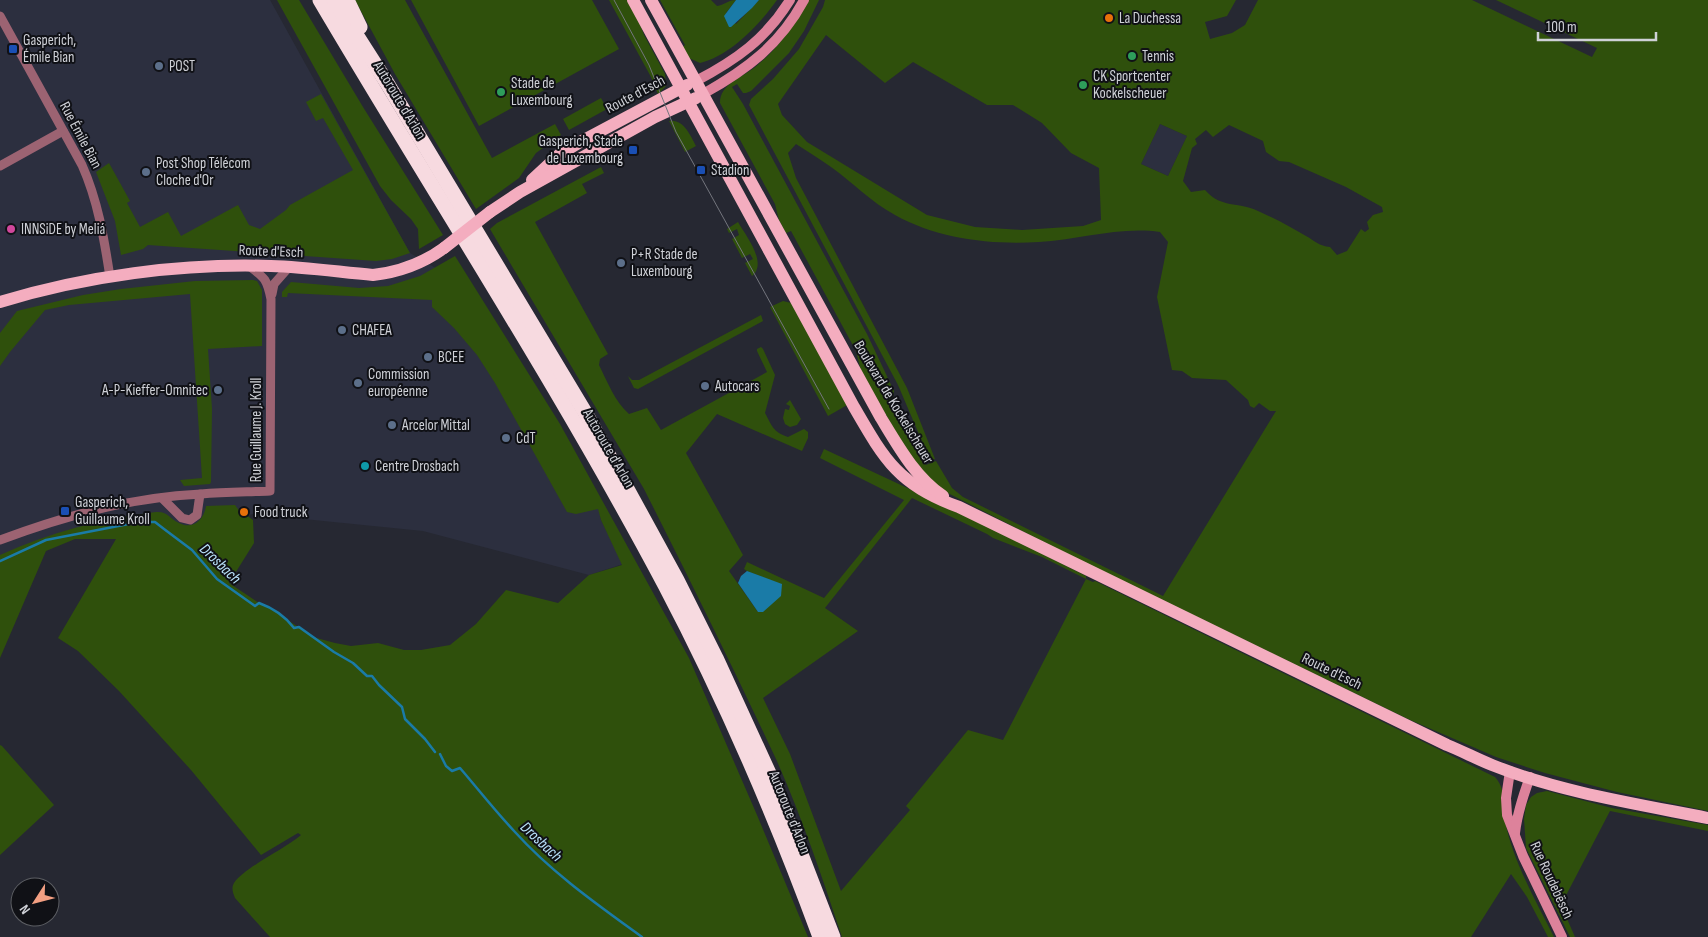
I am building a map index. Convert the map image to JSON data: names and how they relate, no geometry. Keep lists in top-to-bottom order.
{
  "streets": {
    "highway": ["Autoroute d'Arlon"],
    "main road": ["Route d'Esch", "Boulevard de Kockelscheuer", "Rue Roudebësch"],
    "street": ["Rue Émile Bian", "Rue Guillaume J. Kroll"]
  },
  "crossings": [
    ["Route d'Esch", "Rue Émile Bian"],
    ["Route d'Esch", "Boulevard de Kockelscheuer"],
    ["Route d'Esch", "Rue Guillaume J. Kroll"],
    ["Route d'Esch", "Rue Roudebësch"]
  ],
  "water": ["Drosbach"],
  "places": {
    "other": [
      "La Duchessa",
      "Tennis",
      "POST",
      "CK Sportcenter Kockelscheuer",
      "Stade de Luxembourg",
      "Post Shop Télécom Cloche d'Or",
      "INNSiDE by Meliá",
      "P+R Stade de Luxembourg",
      "CHAFEA",
      "BCEE",
      "Commission européenne",
      "Autocars",
      "A-P-Kieffer-Omnitec",
      "Arcelor Mittal",
      "CdT",
      "Centre Drosbach",
      "Food truck"
    ],
    "transit": [
      "Gasperich, Émile Bian",
      "Gasperich, Stade de Luxembourg",
      "Stadion",
      "Gasperich, Guillaume Kroll"
    ]
  },
  "scale_bar": "100 m",
  "north": "bottom left"
}
